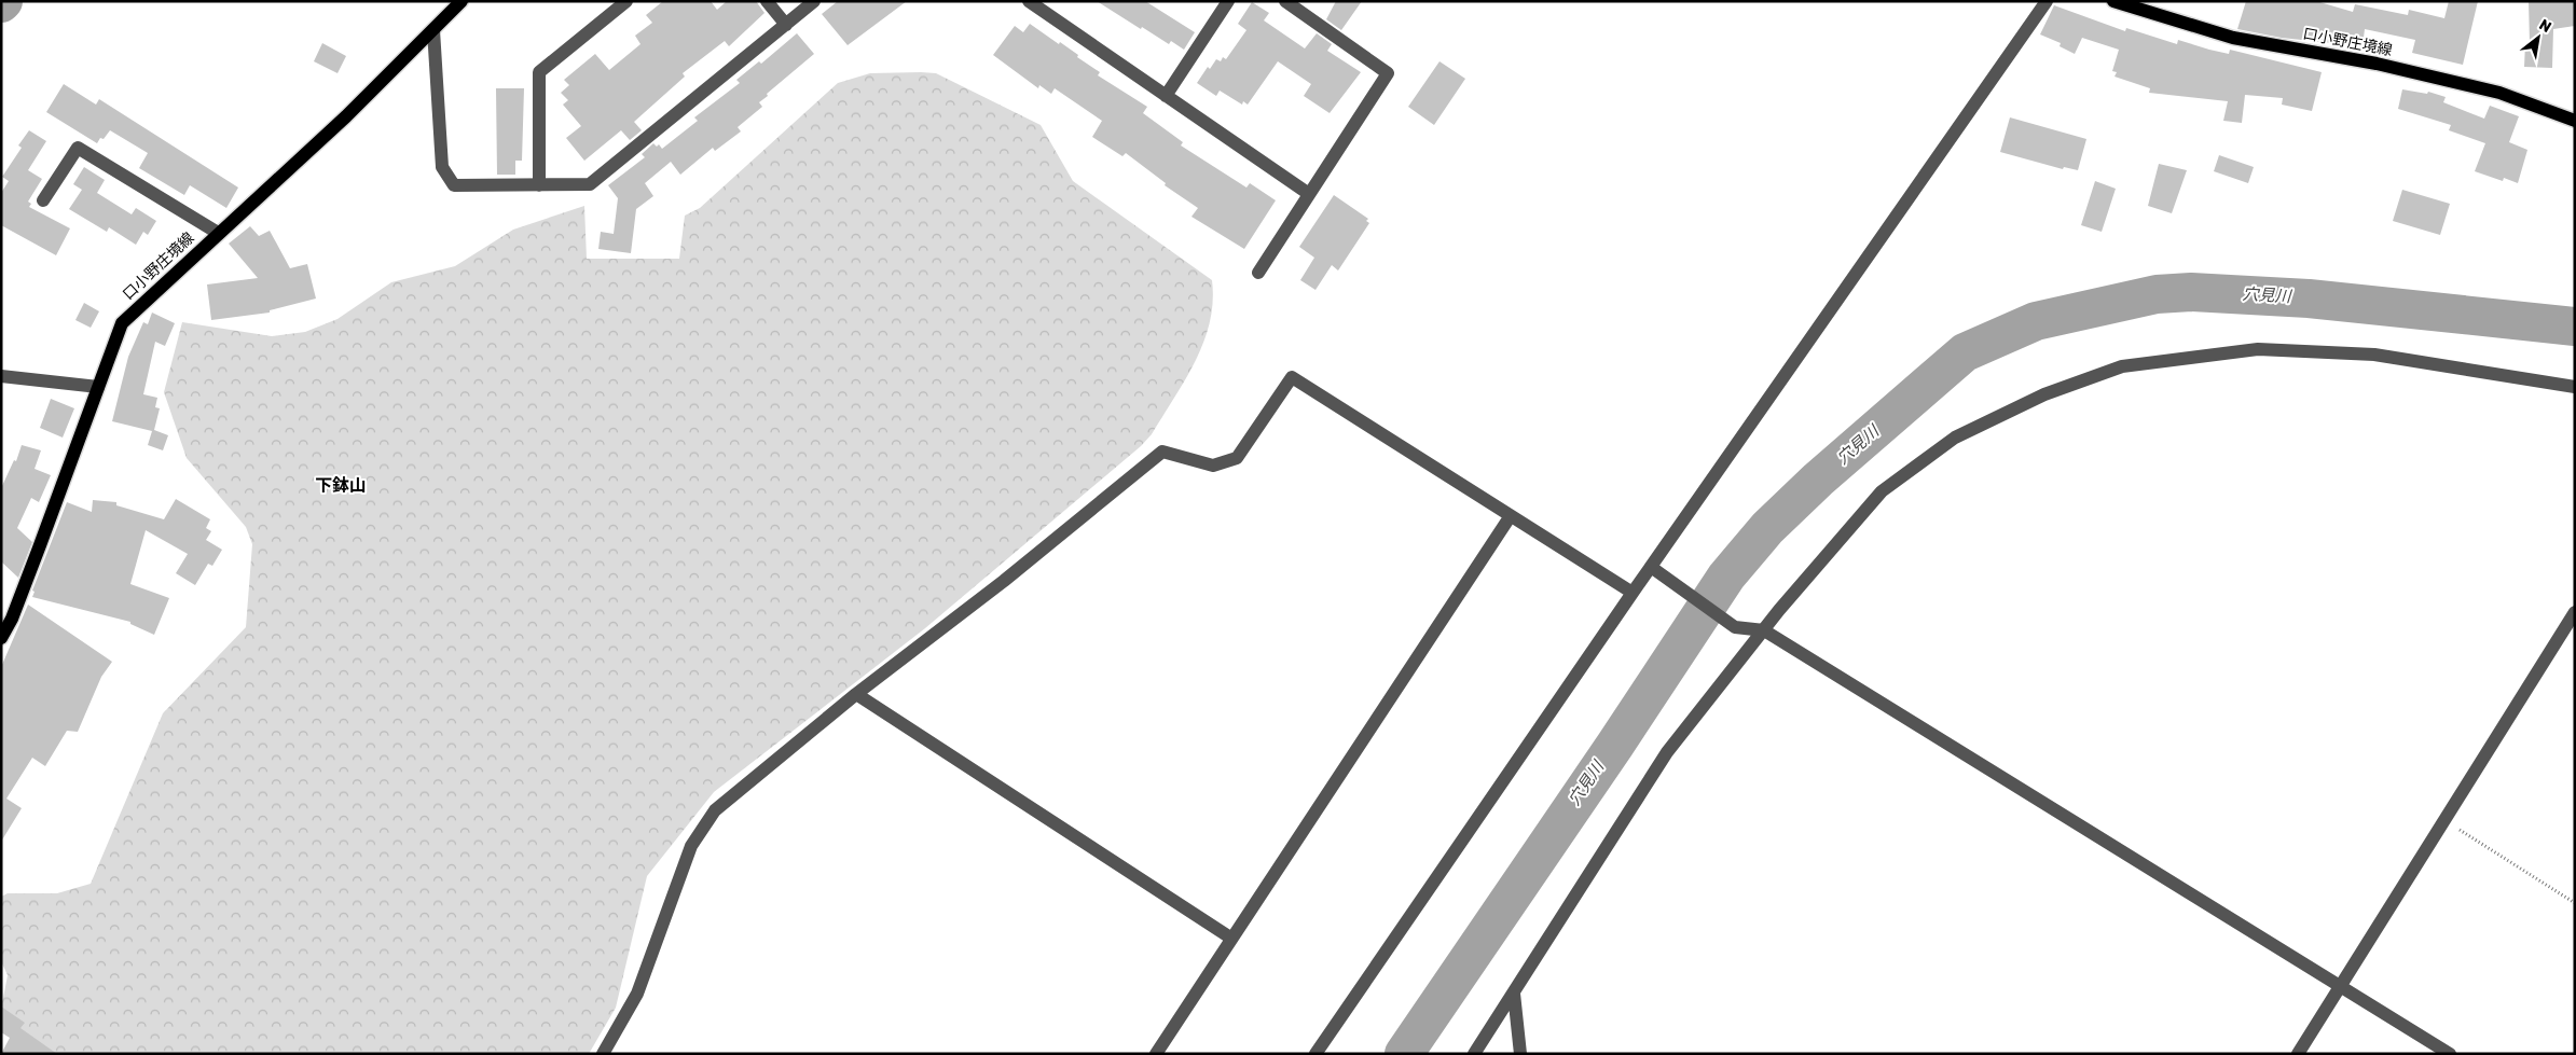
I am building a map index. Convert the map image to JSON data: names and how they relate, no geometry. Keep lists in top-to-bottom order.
{
  "streets": {
    "main road": ["口小野庄境線"]
  },
  "districts": ["下鉢山"],
  "water": ["穴見川"],
  "north": "top right"
}
